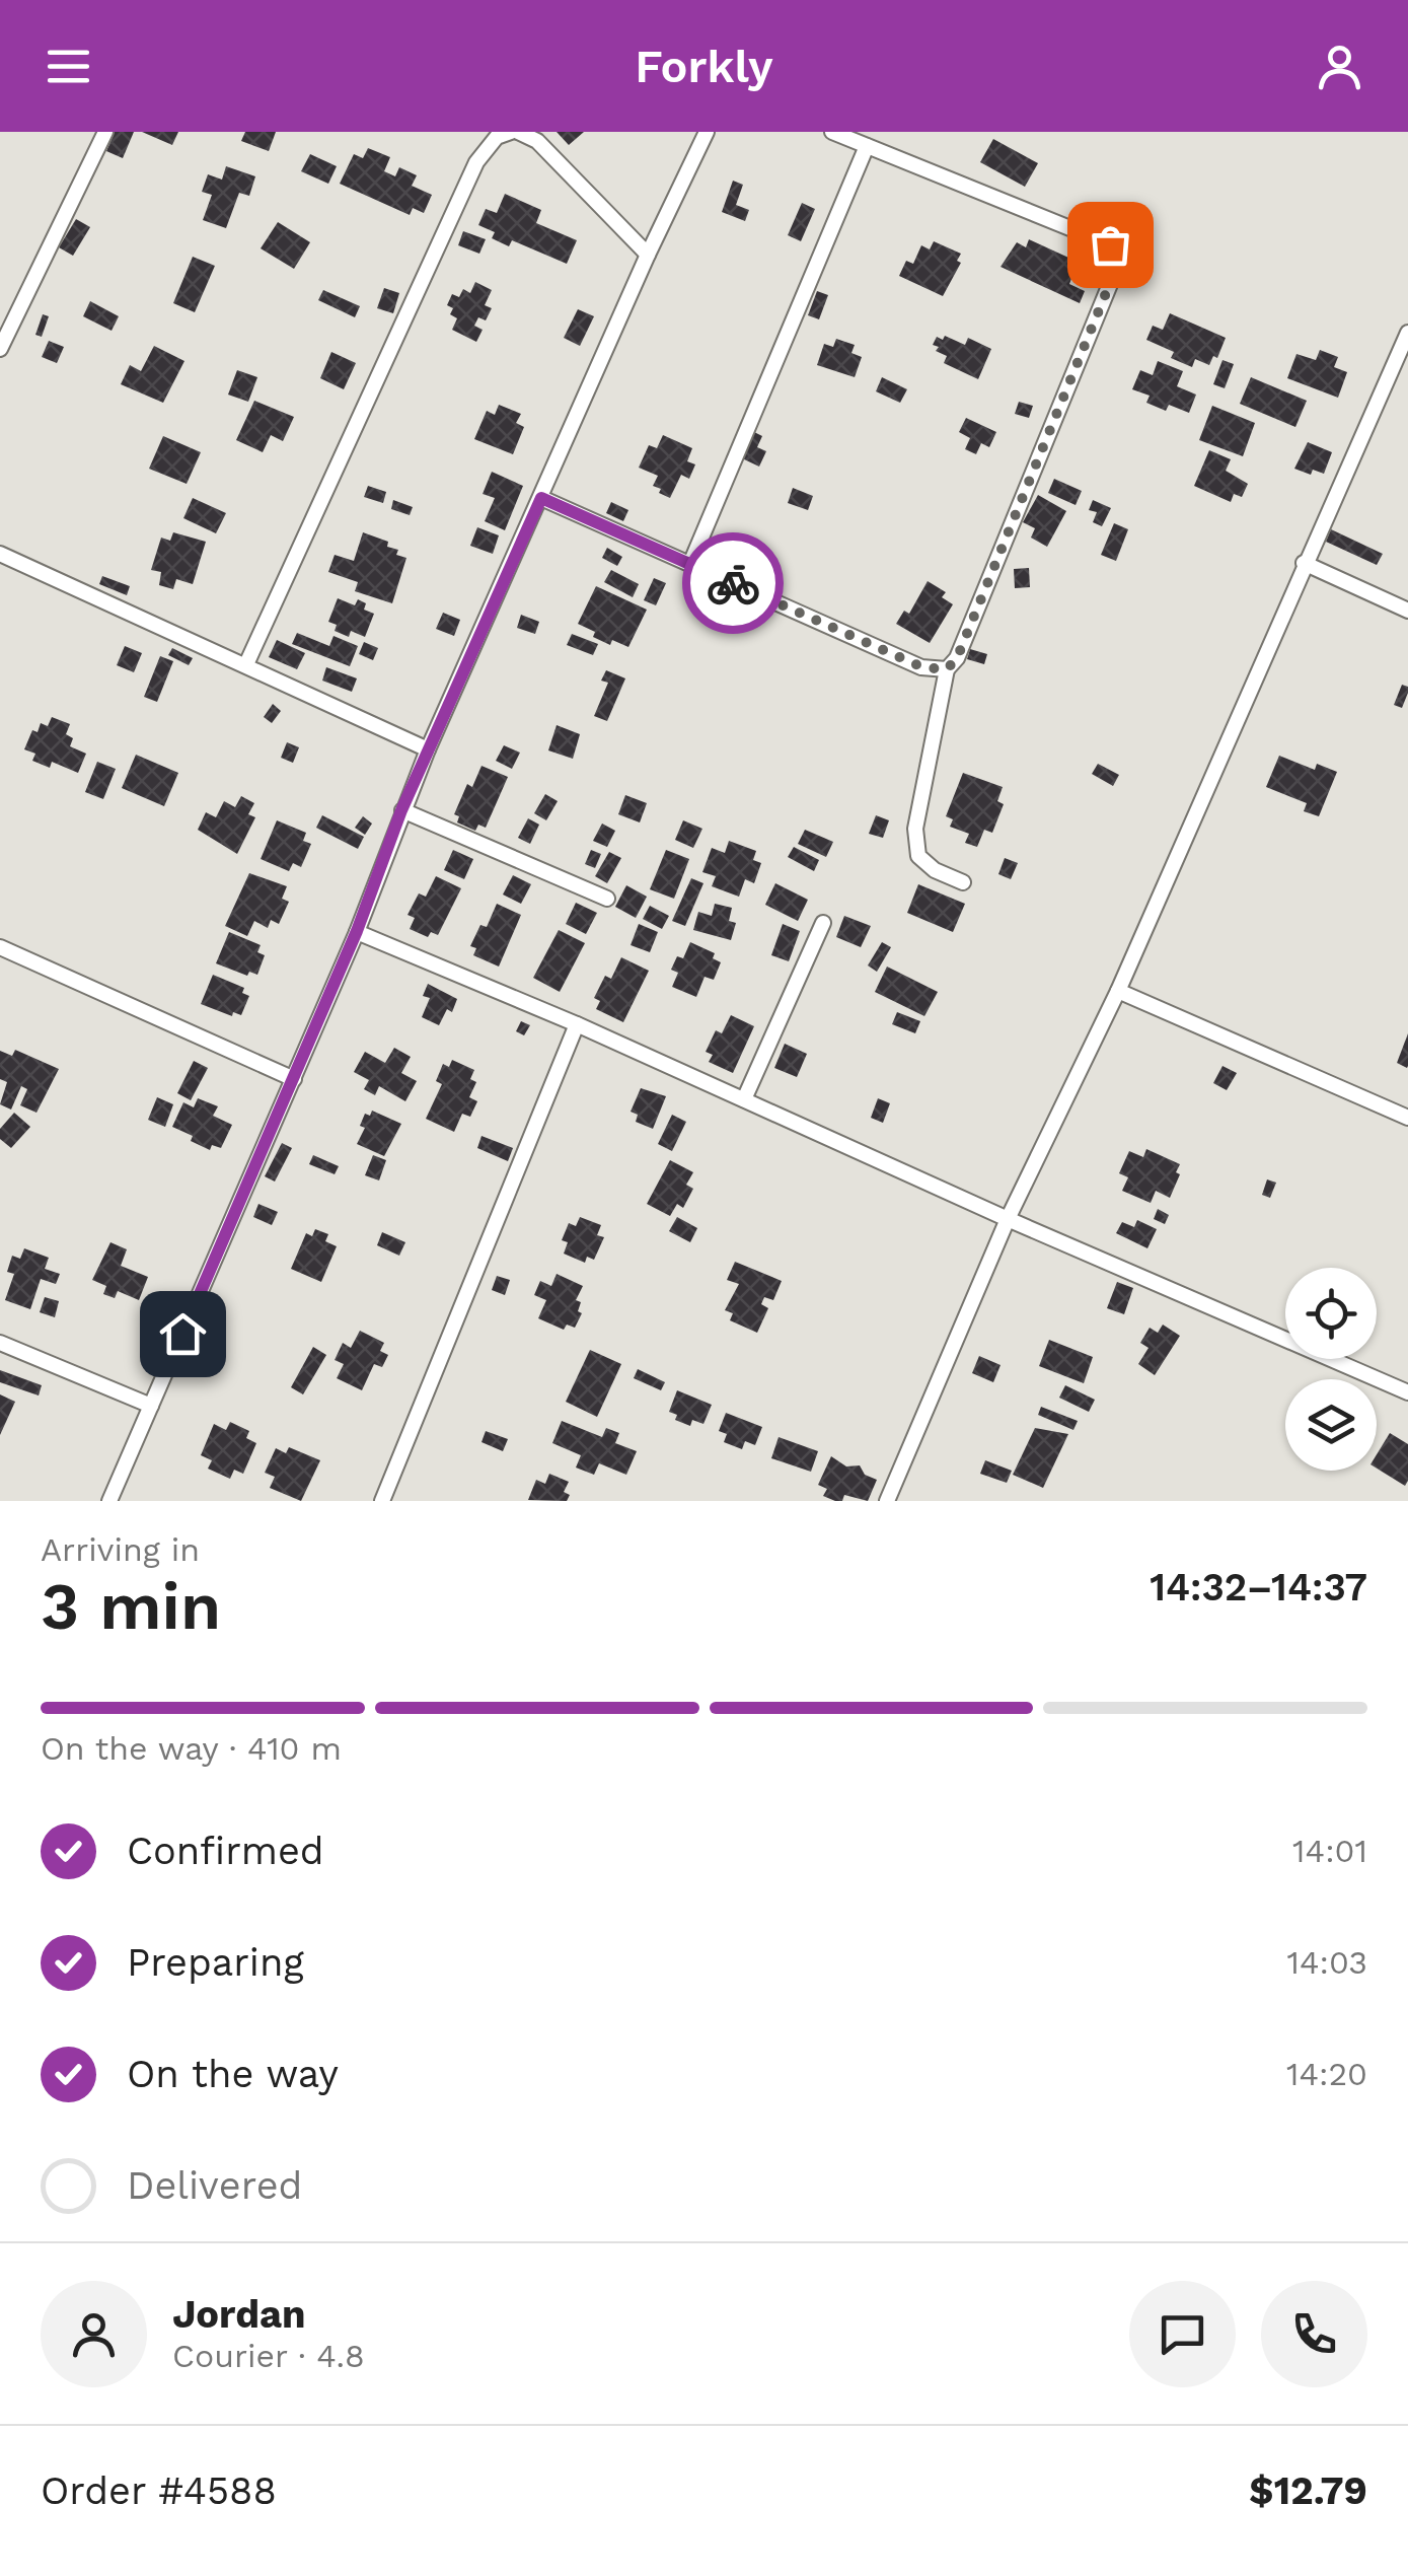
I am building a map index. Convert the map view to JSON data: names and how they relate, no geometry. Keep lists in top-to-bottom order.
{
  "page": {
    "header": "Forkly",
    "heading": ["3 min", "Arriving in", "14:32–14:37"],
    "panel": [
      "Jordan",
      "Courier · 4.8",
      "Order #4588",
      "$12.79"
    ],
    "bar": "On the way · 410 m",
    "list": [
      ["Confirmed", "14:01"],
      ["Preparing", "14:03"],
      ["On the way", "14:20"],
      "Delivered"
    ]
  }
}
